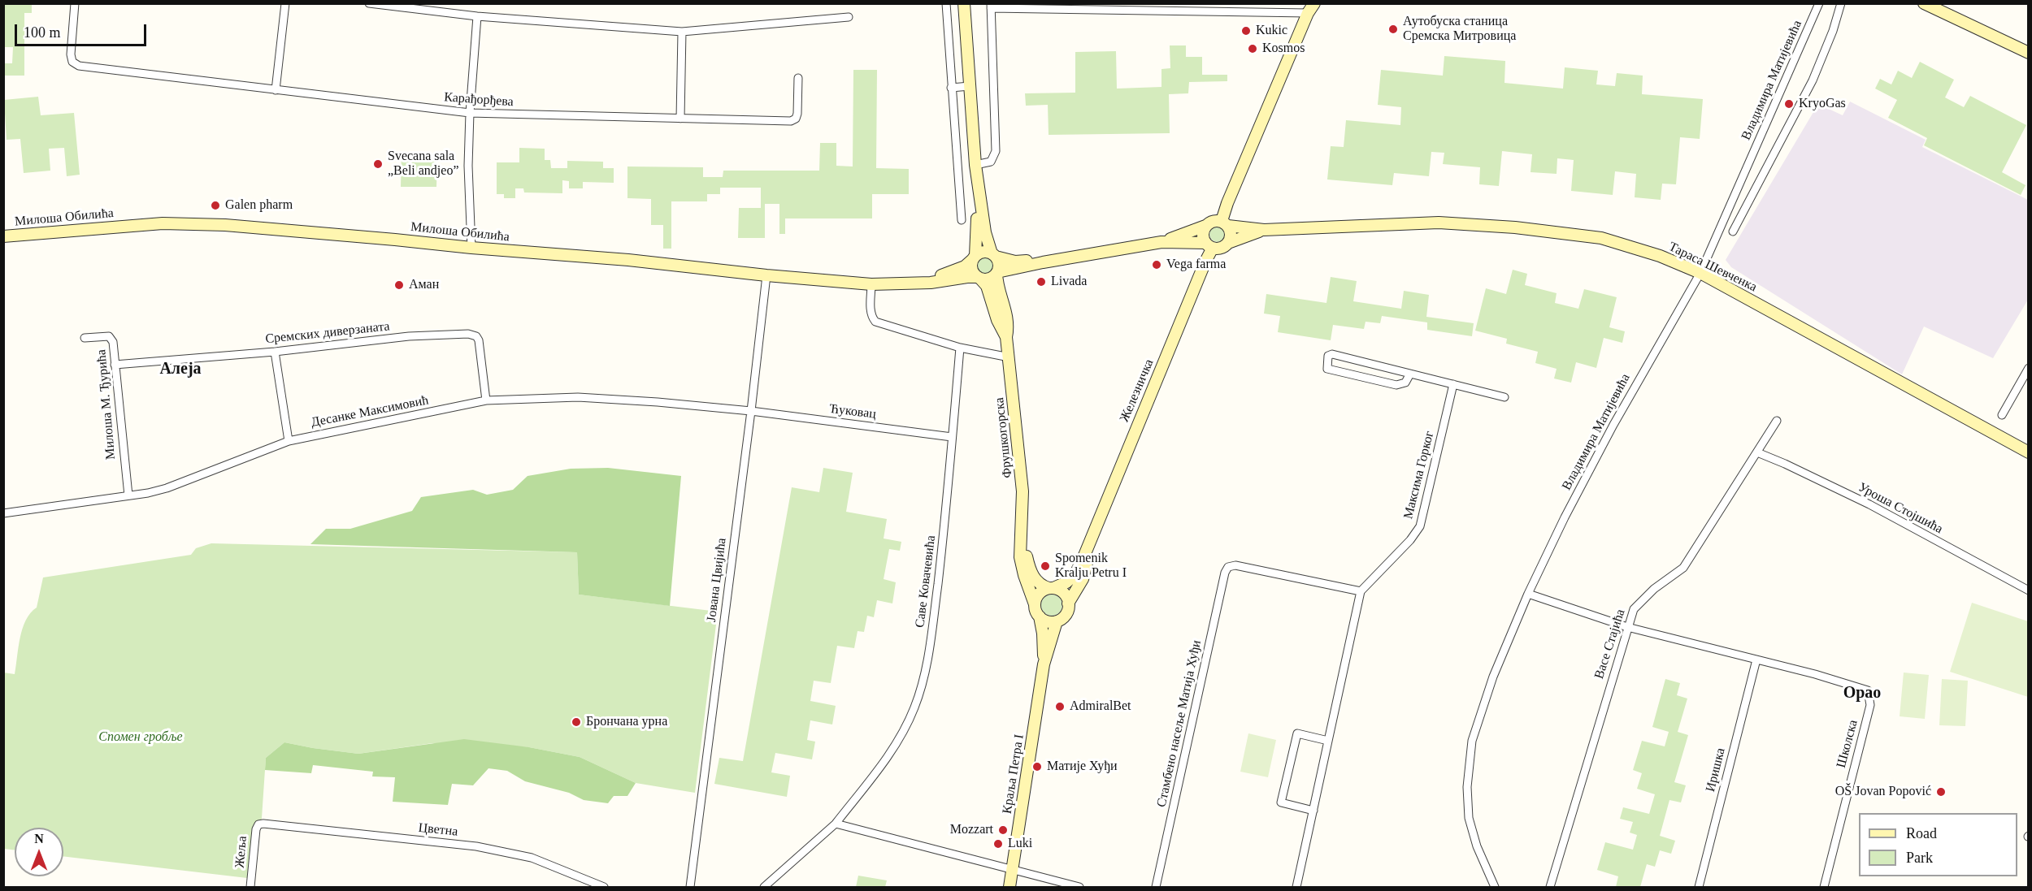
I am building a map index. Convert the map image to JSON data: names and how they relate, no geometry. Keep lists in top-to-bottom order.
{
  "streets": {
    "street": [
      "Владимира Матијевића",
      "Карађорђева",
      "Милоша Обилића",
      "Тараса Шевченка",
      "Сремских диверзаната",
      "Железничка",
      "Милоша М. Ђурића",
      "Десанке Максимовић",
      "Ћуковац",
      "Фрушкогорска",
      "Максима Горког",
      "Уроша Стојшића",
      "Јована Цвијића",
      "Саве Ковачевића",
      "Васе Стајића",
      "Стамбено насеље Матија Хуђи",
      "Школска",
      "Иришка",
      "Краља Петра I",
      "Цветна",
      "Жеља"
    ]
  },
  "crossings": [
    ["Владимира Матијевића", "Тараса Шевченка"],
    ["Милоша Обилића", "Фрушкогорска"],
    ["Милоша Обилића", "Јована Цвијића"],
    ["Тараса Шевченка", "Железничка"],
    ["Сремских диверзаната", "Милоша М. Ђурића"],
    ["Сремских диверзаната", "Десанке Максимовић"],
    ["Железничка", "Фрушкогорска"],
    ["Железничка", "Краља Петра I"],
    ["Милоша М. Ђурића", "Десанке Максимовић"],
    ["Десанке Максимовић", "Ћуковац"],
    ["Десанке Максимовић", "Јована Цвијића"],
    ["Ћуковац", "Јована Цвијића"],
    ["Ћуковац", "Саве Ковачевића"],
    ["Фрушкогорска", "Краља Петра I"],
    ["Максима Горког", "Стамбено насеље Матија Хуђи"],
    ["Уроша Стојшића", "Васе Стајића"],
    ["Школска", "Иришка"],
    ["Цветна", "Жеља"]
  ],
  "districts": ["Алеја", "Орао"],
  "parks": ["Спомен гробље"],
  "places": [
    "Аутобуска станица Сремска Митровица",
    "Kukic",
    "Kosmos",
    "KryoGas",
    "Svecana sala „Beli andjeo”",
    "Galen pharm",
    "Vega farma",
    "Livada",
    "Аман",
    "Spomenik Kralju Petru I",
    "AdmiralBet",
    "Брончана урна",
    "Матије Хуђи",
    "OŠ Jovan Popović",
    "Mozzart",
    "Luki"
  ],
  "legend": ["Road", "Park"],
  "scale_bar": "100 m",
  "north": "top"
}
